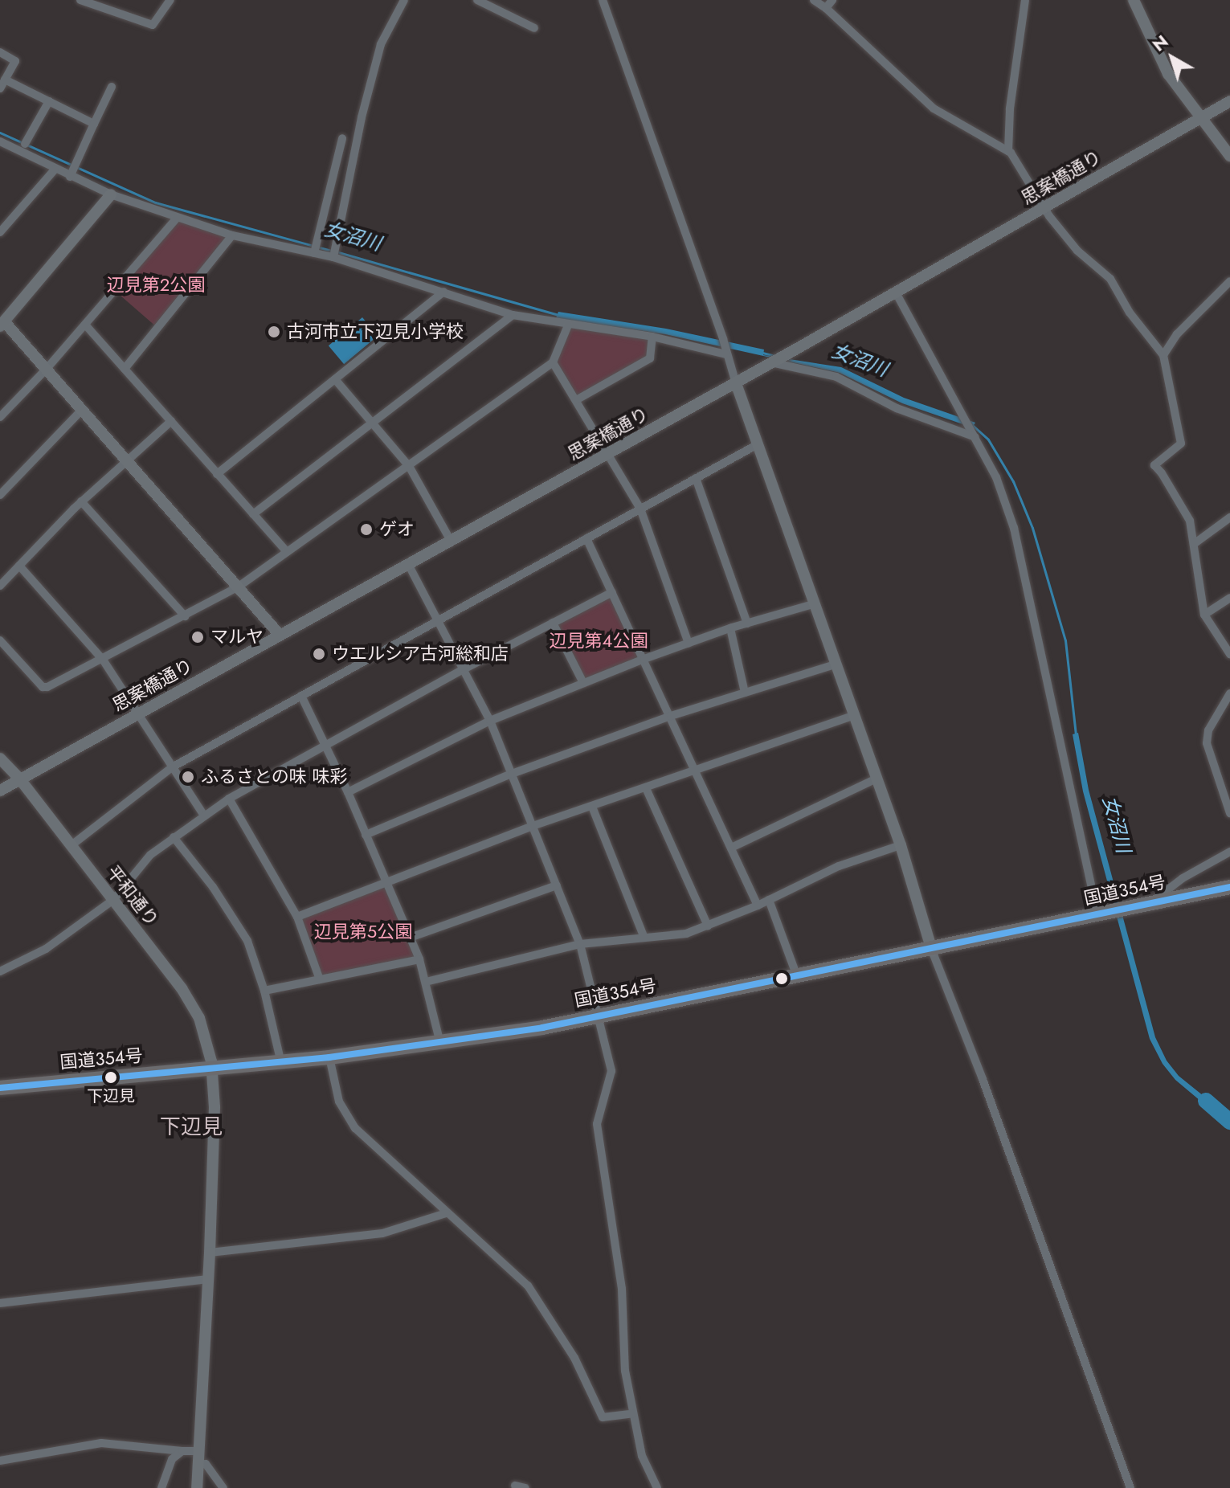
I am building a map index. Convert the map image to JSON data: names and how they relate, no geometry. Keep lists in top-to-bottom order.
{
  "streets": {
    "highway": ["国道354号"],
    "street": ["思案橋通り", "平和通り"]
  },
  "crossings": [
    ["思案橋通り", "平和通り"],
    ["国道354号", "平和通り"]
  ],
  "districts": ["下辺見"],
  "water": ["女沼川"],
  "parks": ["辺見第2公園", "辺見第4公園", "辺見第5公園"],
  "places": [
    "古河市立下辺見小学校",
    "ゲオ",
    "マルヤ",
    "ウエルシア古河総和店",
    "ふるさとの味 味彩",
    "下辺見"
  ],
  "north": "top left"
}
